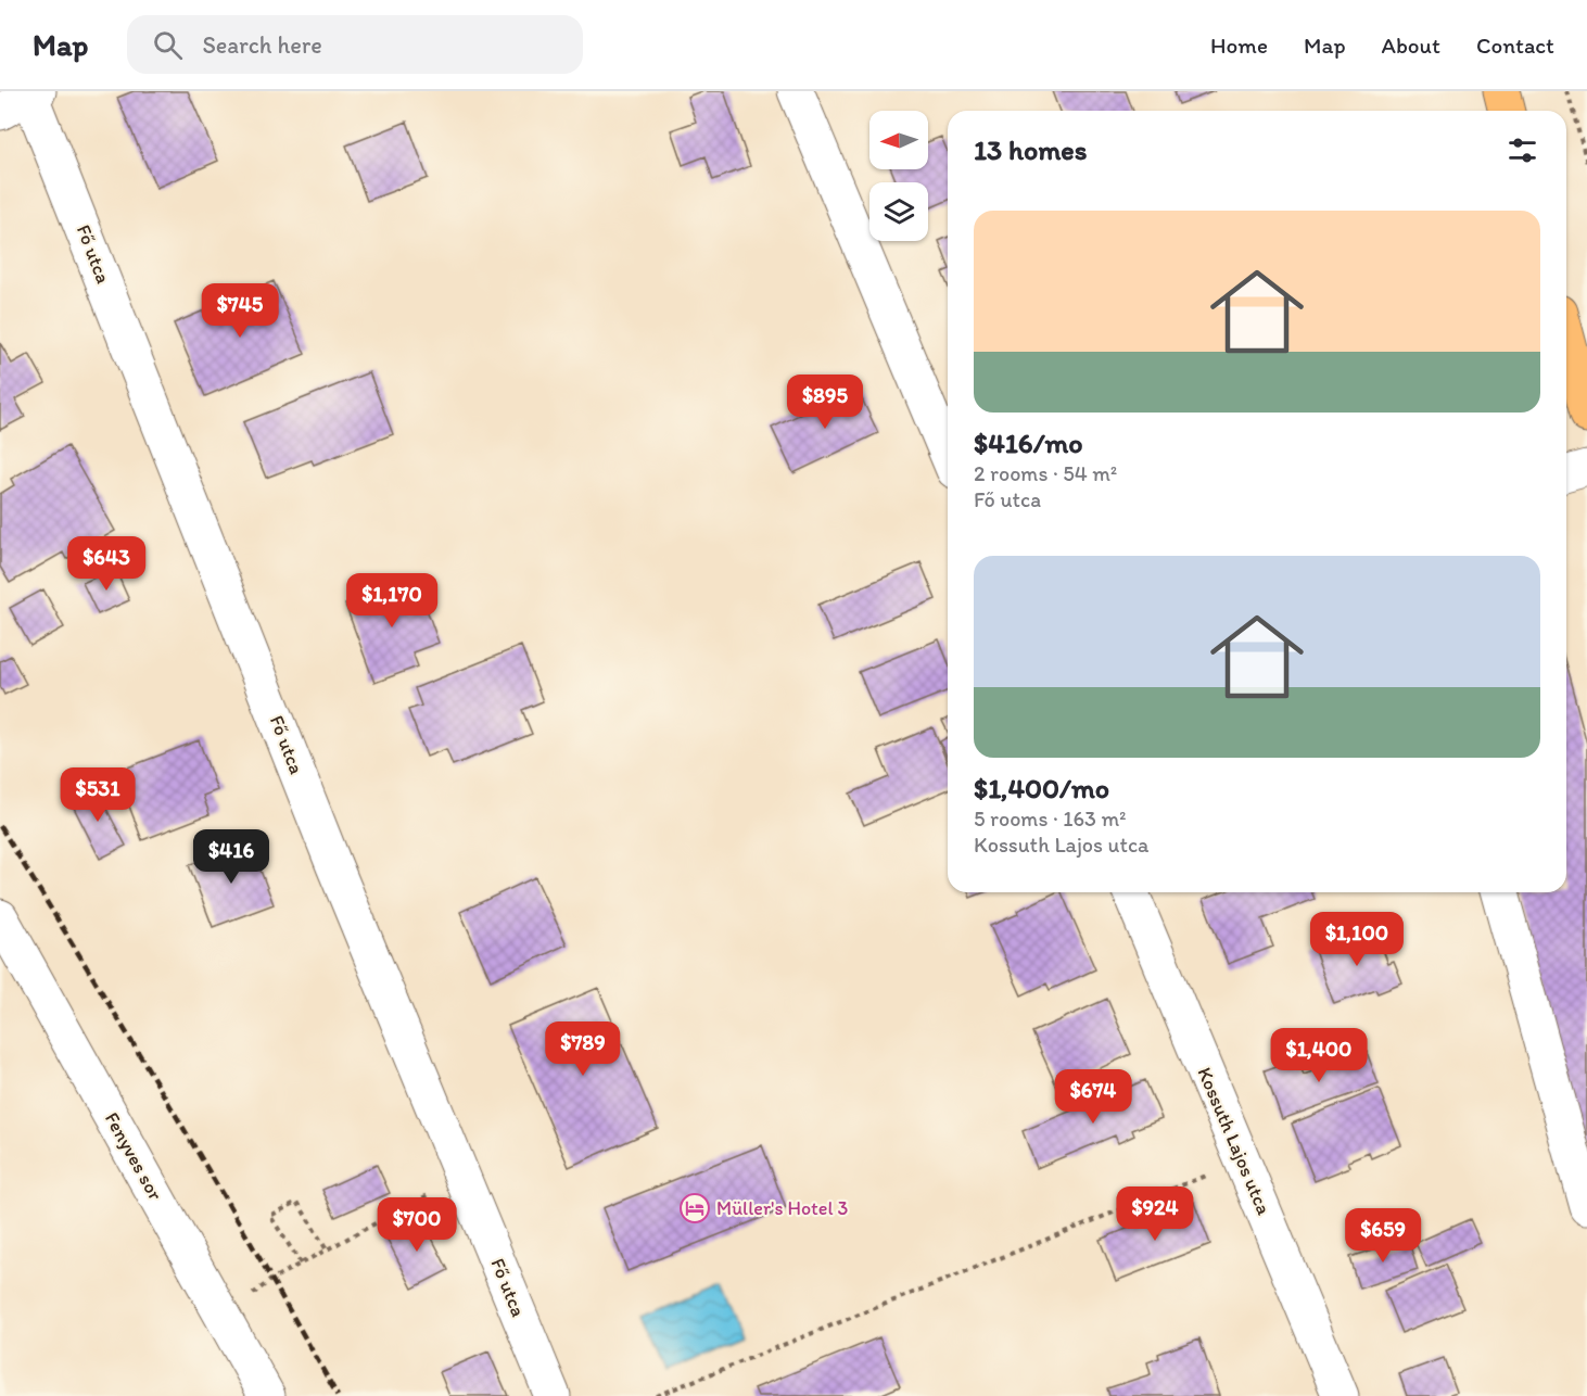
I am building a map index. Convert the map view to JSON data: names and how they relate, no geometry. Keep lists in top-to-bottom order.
{
  "streets": {
    "street": ["Fő utca", "Kossuth Lajos utca", "Fenyves sor"]
  },
  "places": {
    "hotel": ["Müller's Hotel 3"]
  },
  "north": "left",
  "page": {
    "header": "Map",
    "search": "Search here",
    "nav": [
      "Home",
      "Map",
      "About",
      "Contact"
    ],
    "heading": "13 homes",
    "list": [
      {
        "name": "$416/mo",
        "note": "2 rooms · 54 m² · Fő utca"
      },
      {
        "name": "$1,400/mo",
        "note": "5 rooms · 163 m² · Kossuth Lajos utca"
      }
    ],
    "price": [
      "$745",
      "$895",
      "$643",
      "$1,170",
      "$531",
      "$416",
      "$1,100",
      "$789",
      "$1,400",
      "$674",
      "$924",
      "$700",
      "$659"
    ]
  }
}
